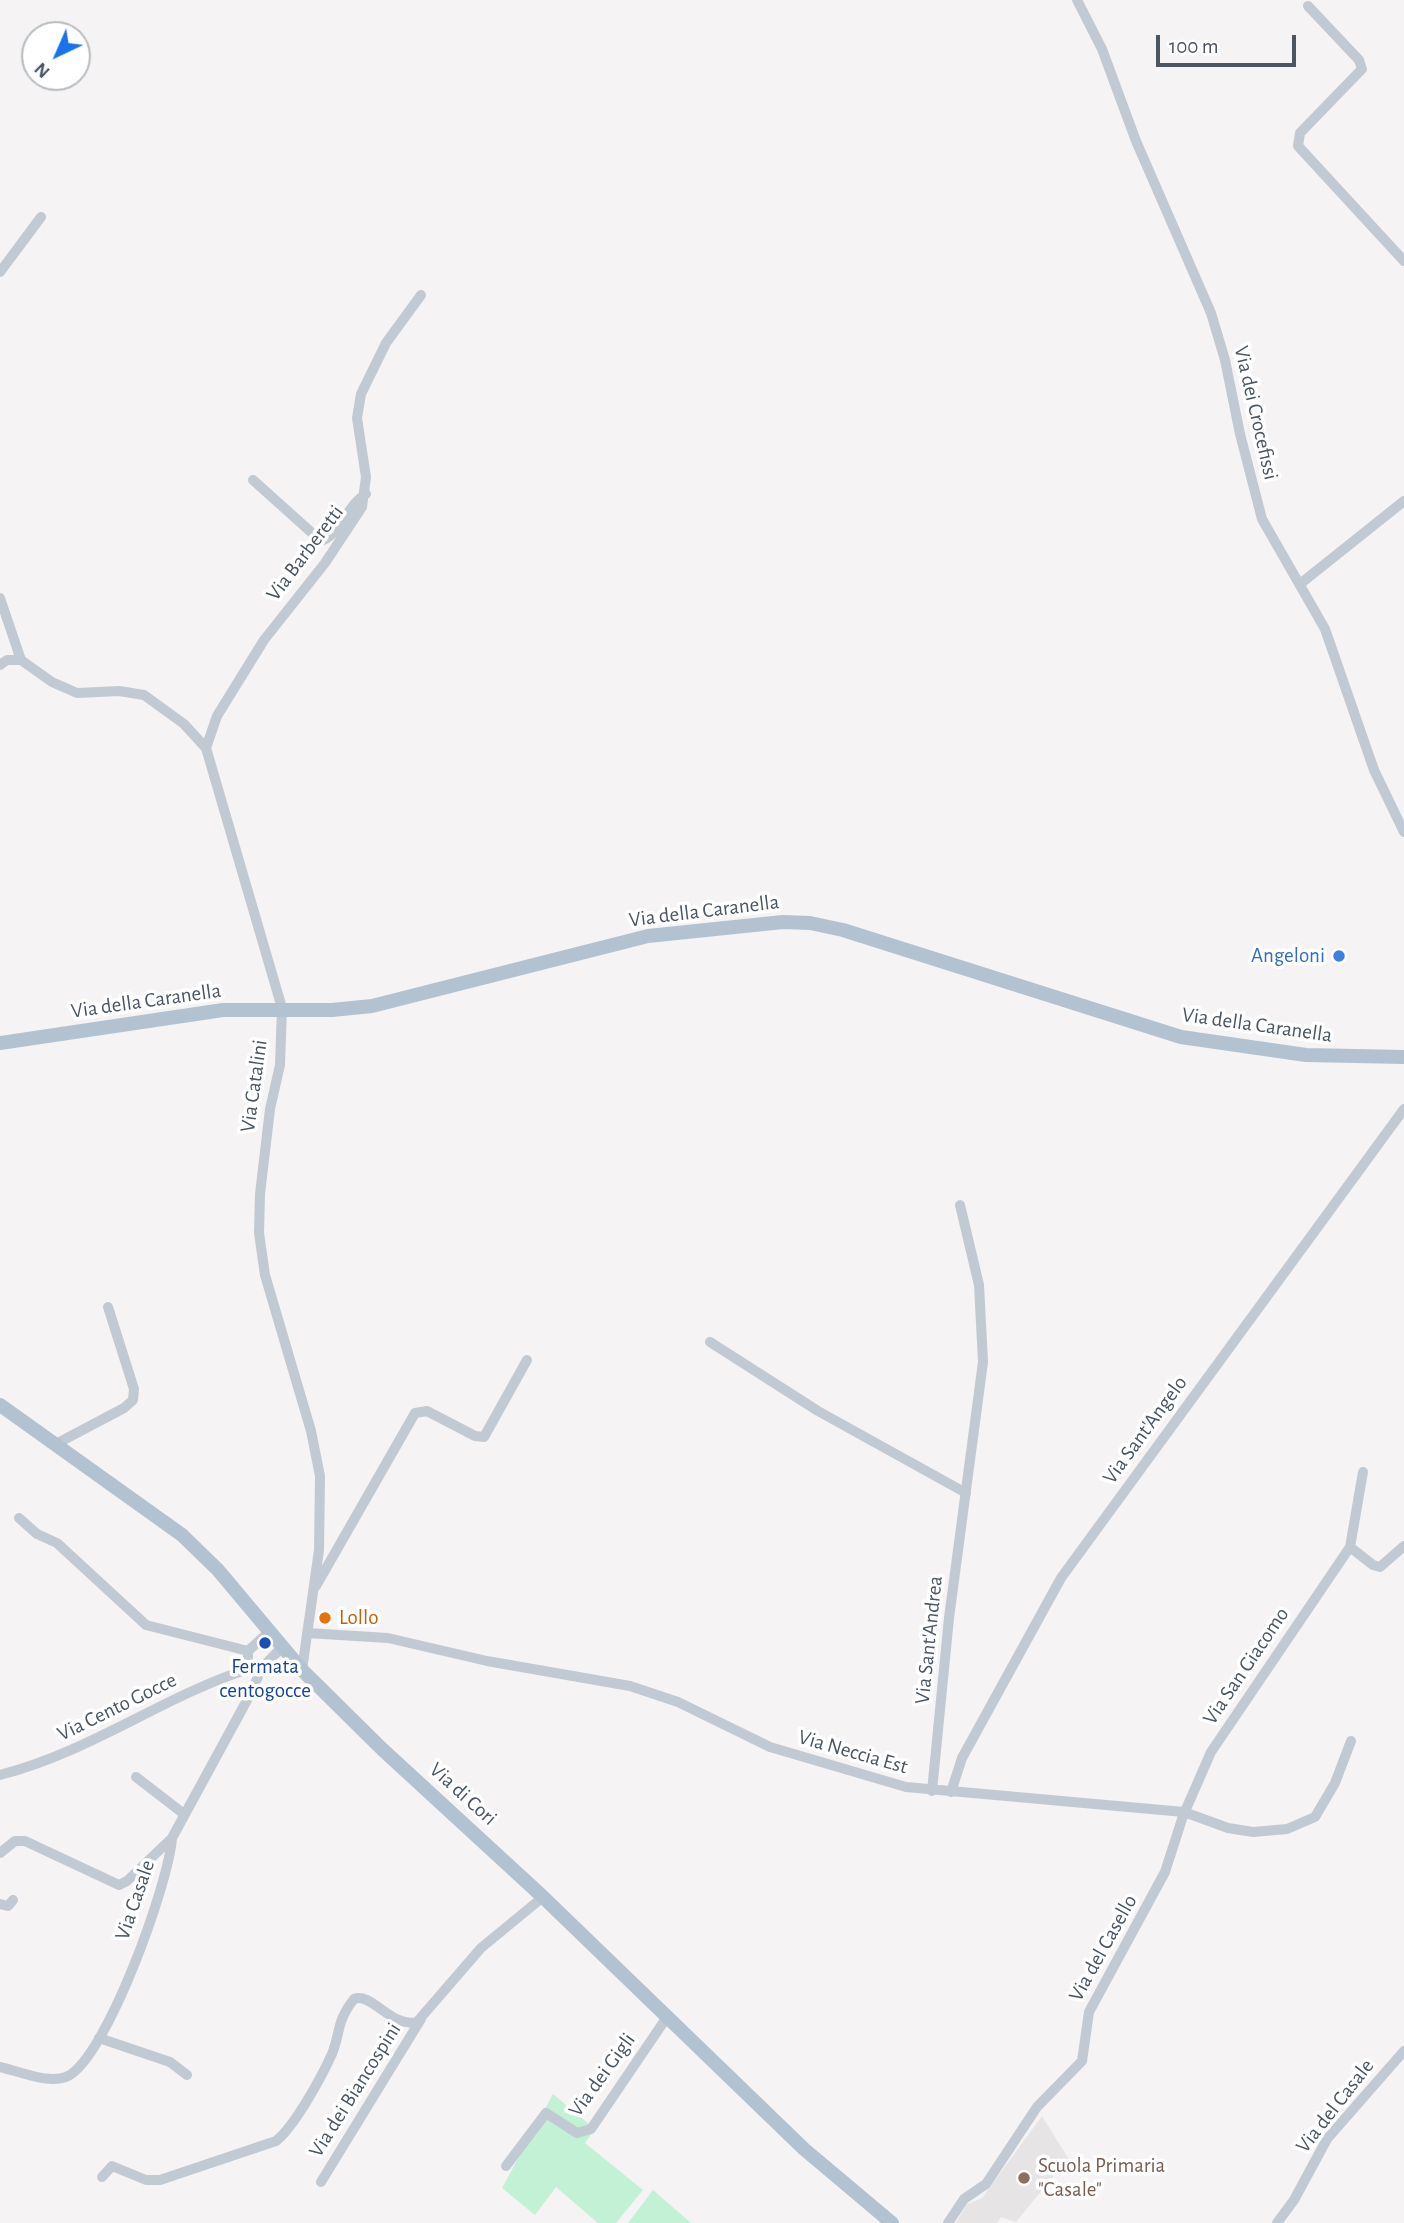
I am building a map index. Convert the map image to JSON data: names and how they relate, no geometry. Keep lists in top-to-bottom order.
{
  "streets": {
    "main road": ["Via della Caranella", "Via di Cori"],
    "street": [
      "Via dei Crocefissi",
      "Via Barberetti",
      "Via Catalini",
      "Via Sant'Angelo",
      "Via Sant'Andrea",
      "Via San Giacomo",
      "Via Cento Gocce",
      "Via Neccia Est",
      "Via Casale",
      "Via del Casello",
      "Via dei Gigli",
      "Via dei Biancospini",
      "Via del Casale"
    ]
  },
  "crossings": [
    ["Via Barberetti", "Via Catalini"],
    ["Via della Caranella", "Via Catalini"],
    ["Via Catalini", "Via Neccia Est"],
    ["Via Catalini", "Via di Cori"],
    ["Via Sant'Angelo", "Via Neccia Est"],
    ["Via Sant'Andrea", "Via Neccia Est"],
    ["Via San Giacomo", "Via Neccia Est"],
    ["Via San Giacomo", "Via del Casello"],
    ["Via Neccia Est", "Via del Casello"],
    ["Via di Cori", "Via Casale"],
    ["Via di Cori", "Via dei Gigli"],
    ["Via di Cori", "Via dei Biancospini"]
  ],
  "places": [
    "Angeloni",
    "Lollo",
    "Fermata centogocce",
    "Scuola Primaria \"Casale\""
  ],
  "scale_bar": "100 m",
  "north": "bottom left"
}
